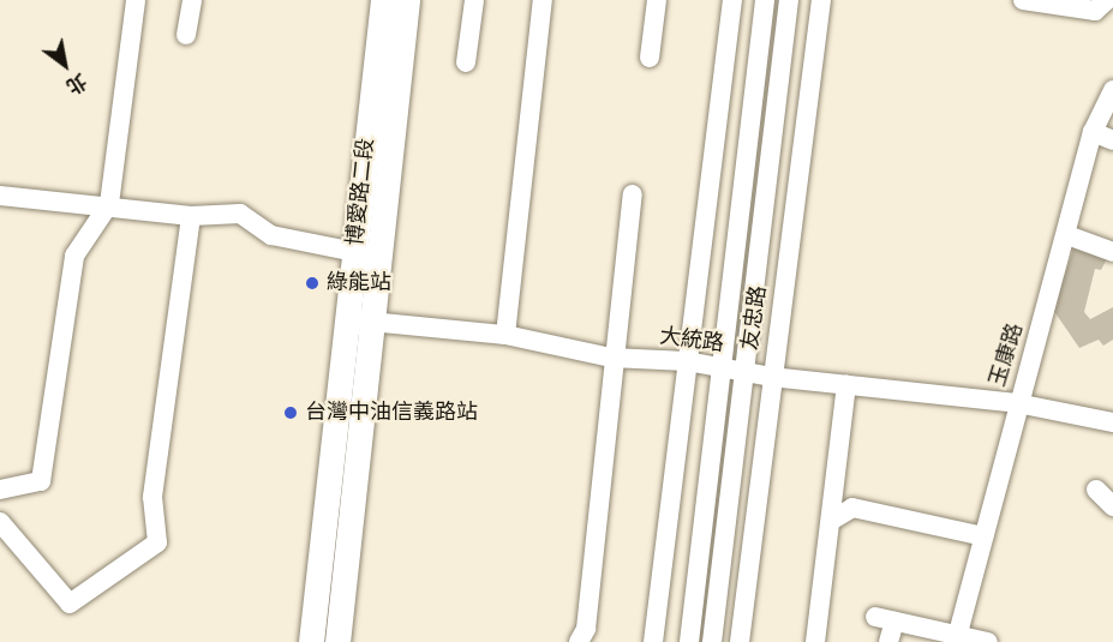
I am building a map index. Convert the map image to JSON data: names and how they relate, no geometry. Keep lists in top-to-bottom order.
{
  "streets": {
    "main road": ["博愛路二段"],
    "street": ["友忠路", "大統路", "玉康路"]
  },
  "crossings": [
    ["博愛路二段", "大統路"],
    ["友忠路", "大統路"],
    ["大統路", "玉康路"]
  ],
  "places": ["綠能站", "台灣中油信義路站"],
  "north": "bottom right"
}
